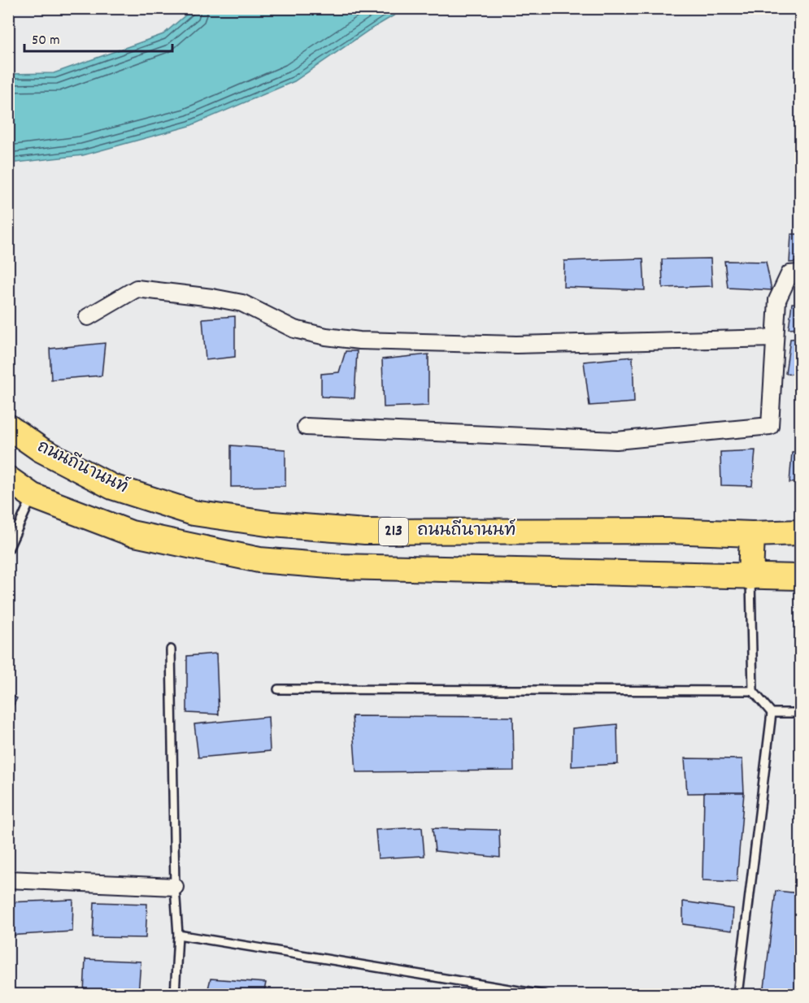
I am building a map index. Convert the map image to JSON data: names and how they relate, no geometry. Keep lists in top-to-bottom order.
{
  "streets": {
    "main road": ["ถนนถีนานนท์", "213"]
  },
  "scale_bar": "50 m"
}
